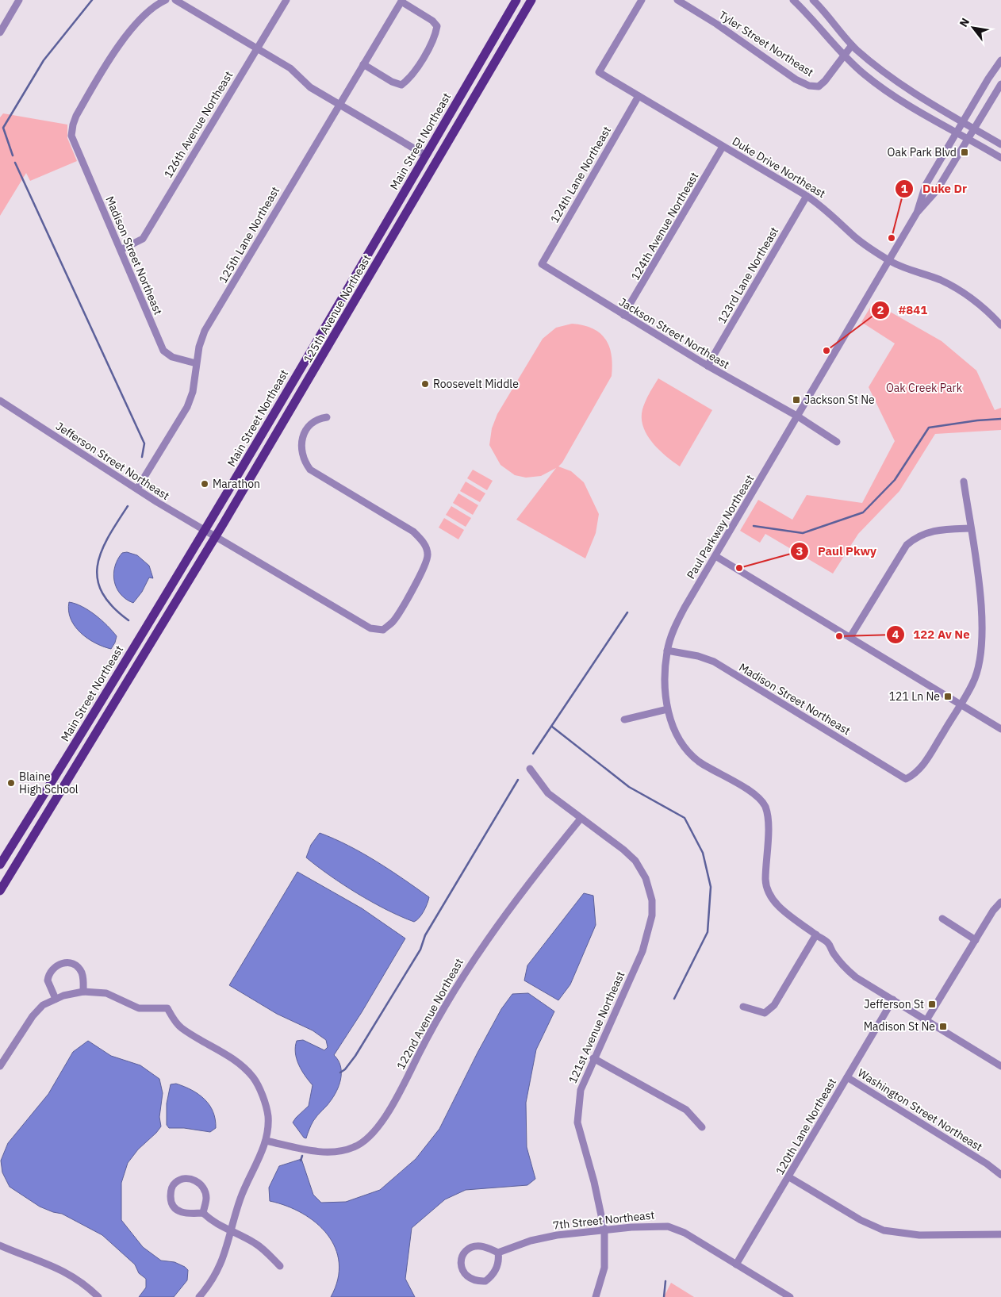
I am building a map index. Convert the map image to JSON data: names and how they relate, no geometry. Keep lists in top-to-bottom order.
{
  "streets": {
    "main road": ["Main Street Northeast", "125th Avenue Northeast"],
    "street": [
      "Tyler Street Northeast",
      "126th Avenue Northeast",
      "Duke Drive Northeast",
      "124th Lane Northeast",
      "124th Avenue Northeast",
      "125th Lane Northeast",
      "Madison Street Northeast",
      "123rd Lane Northeast",
      "Jackson Street Northeast",
      "Jefferson Street Northeast",
      "Paul Parkway Northeast",
      "122nd Avenue Northeast",
      "121st Avenue Northeast",
      "Washington Street Northeast",
      "120th Lane Northeast",
      "7th Street Northeast"
    ]
  },
  "crossings": [
    ["126th Avenue Northeast", "Madison Street Northeast"],
    ["Main Street Northeast", "Jefferson Street Northeast"],
    ["Duke Drive Northeast", "124th Lane Northeast"],
    ["Duke Drive Northeast", "124th Avenue Northeast"],
    ["Duke Drive Northeast", "123rd Lane Northeast"],
    ["Duke Drive Northeast", "Paul Parkway Northeast"],
    ["124th Lane Northeast", "Jackson Street Northeast"],
    ["124th Avenue Northeast", "Jackson Street Northeast"],
    ["125th Lane Northeast", "Madison Street Northeast"],
    ["125th Lane Northeast", "Jefferson Street Northeast"],
    ["Madison Street Northeast", "Paul Parkway Northeast"],
    ["123rd Lane Northeast", "Jackson Street Northeast"],
    ["125th Avenue Northeast", "Jefferson Street Northeast"],
    ["Jackson Street Northeast", "Paul Parkway Northeast"],
    ["122nd Avenue Northeast", "121st Avenue Northeast"],
    ["121st Avenue Northeast", "7th Street Northeast"],
    ["Washington Street Northeast", "120th Lane Northeast"],
    ["120th Lane Northeast", "7th Street Northeast"]
  ],
  "parks": ["Oak Creek Park"],
  "places": {
    "transit": [
      "Oak Park Blvd",
      "Jackson St Ne",
      "121 Ln Ne",
      "Jefferson St",
      "Madison St Ne"
    ],
    "other": [
      "Duke Dr",
      "#841",
      "Roosevelt Middle",
      "Marathon",
      "Paul Pkwy",
      "122 Av Ne",
      "Blaine High School"
    ]
  },
  "north": "top left"
}
